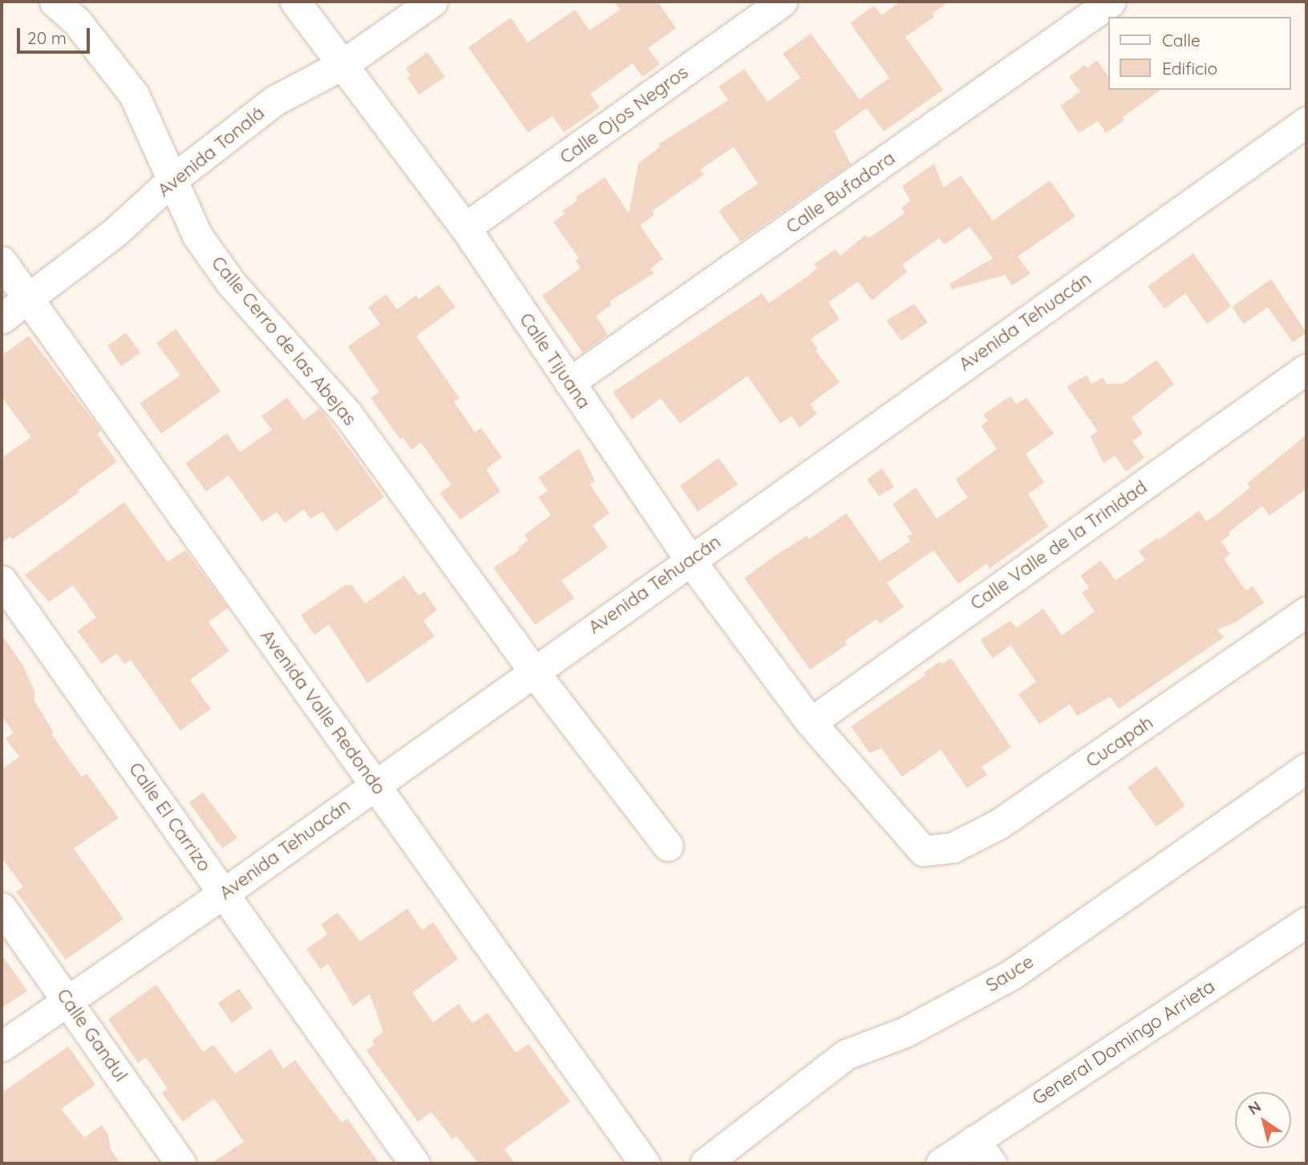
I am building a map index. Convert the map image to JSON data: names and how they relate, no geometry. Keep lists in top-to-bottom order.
{
  "streets": {
    "street": [
      "Calle Ojos Negros",
      "Avenida Tonalá",
      "Calle Bufadora",
      "Avenida Tehuacán",
      "Calle Cerro de las Abejas",
      "Calle Tijuana",
      "Calle Valle de la Trinidad",
      "Avenida Valle Redondo",
      "Cucapah",
      "Calle El Carrizo",
      "Sauce",
      "Calle Gandul",
      "General Domingo Arrieta"
    ]
  },
  "crossings": [
    ["Calle Ojos Negros", "Calle Tijuana"],
    ["Avenida Tonalá", "Calle Cerro de las Abejas"],
    ["Avenida Tonalá", "Calle Tijuana"],
    ["Avenida Tonalá", "Avenida Valle Redondo"],
    ["Calle Bufadora", "Calle Tijuana"],
    ["Avenida Tehuacán", "Calle Cerro de las Abejas"],
    ["Avenida Tehuacán", "Calle Tijuana"],
    ["Avenida Tehuacán", "Avenida Valle Redondo"],
    ["Avenida Tehuacán", "Calle El Carrizo"],
    ["Avenida Tehuacán", "Calle Gandul"],
    ["Calle Tijuana", "Calle Valle de la Trinidad"],
    ["Calle Tijuana", "Cucapah"]
  ],
  "legend": ["Calle", "Edificio"],
  "scale_bar": "20 m",
  "north": "top left"
}
